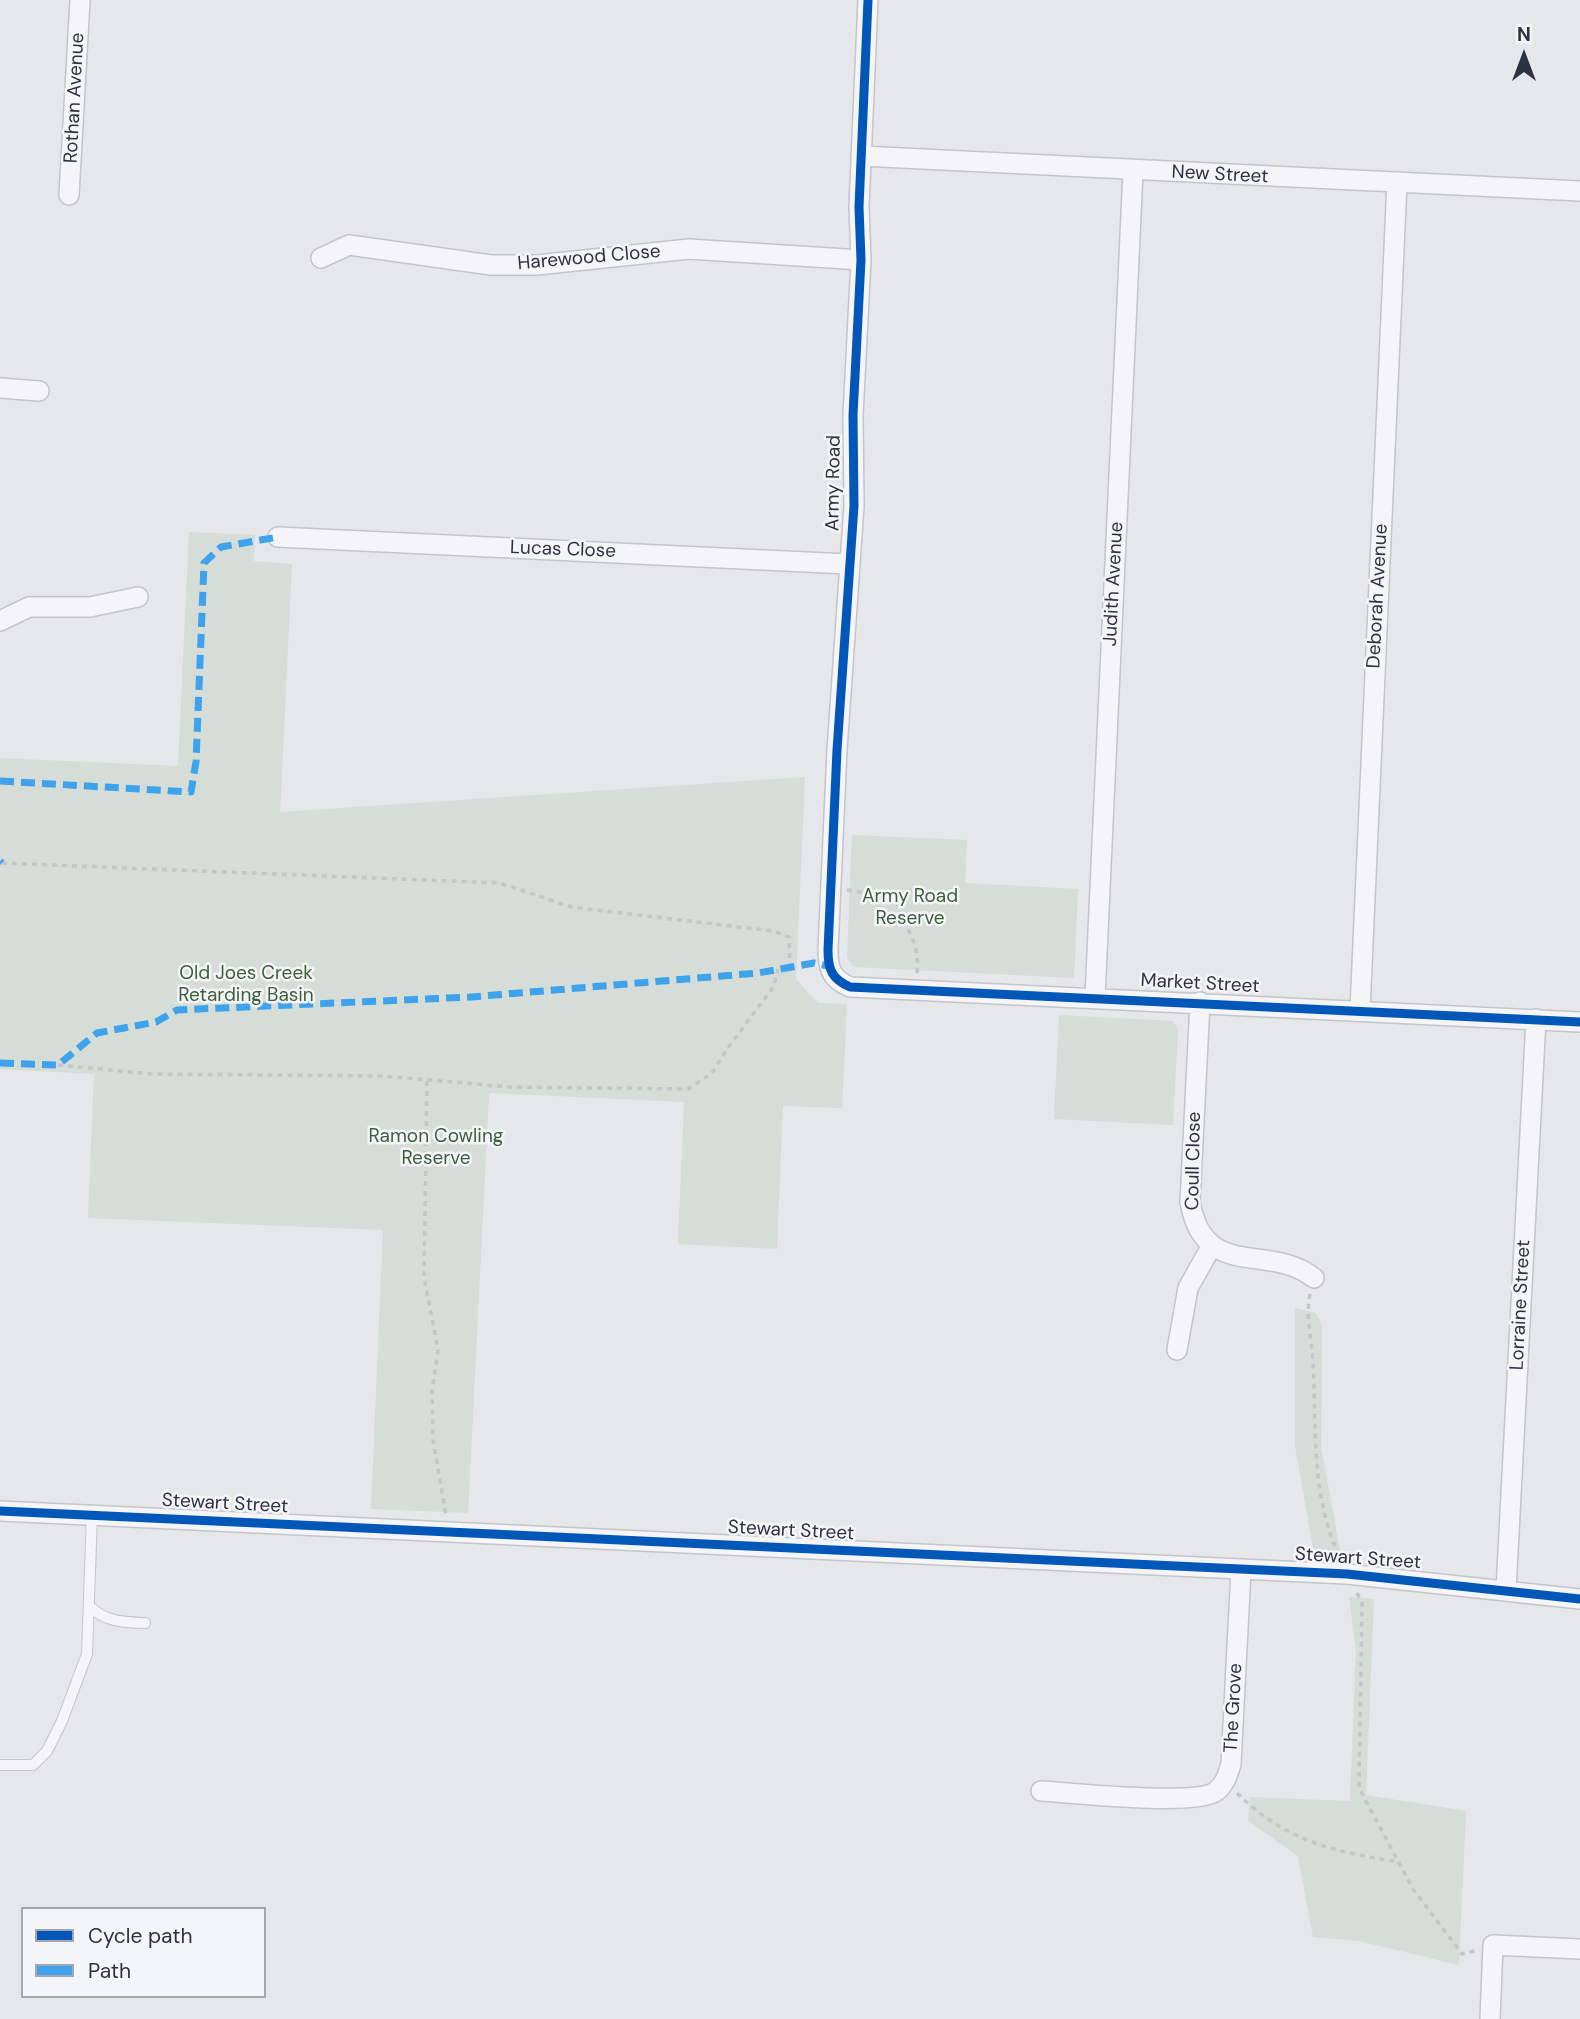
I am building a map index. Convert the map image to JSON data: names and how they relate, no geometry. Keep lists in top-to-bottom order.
{
  "streets": {
    "street": [
      "Rothan Avenue",
      "New Street",
      "Harewood Close",
      "Army Road",
      "Lucas Close",
      "Judith Avenue",
      "Deborah Avenue",
      "Market Street",
      "Coull Close",
      "Lorraine Street",
      "Stewart Street",
      "The Grove"
    ]
  },
  "crossings": [
    ["New Street", "Army Road"],
    ["New Street", "Judith Avenue"],
    ["New Street", "Deborah Avenue"],
    ["Harewood Close", "Army Road"],
    ["Army Road", "Lucas Close"],
    ["Army Road", "Market Street"],
    ["Judith Avenue", "Market Street"],
    ["Deborah Avenue", "Market Street"],
    ["Market Street", "Coull Close"],
    ["Market Street", "Lorraine Street"],
    ["Lorraine Street", "Stewart Street"],
    ["Stewart Street", "The Grove"]
  ],
  "parks": ["Army Road Reserve", "Old Joes Creek Retarding Basin", "Ramon Cowling Reserve"],
  "legend": ["Cycle path", "Path"],
  "north": "top"
}
